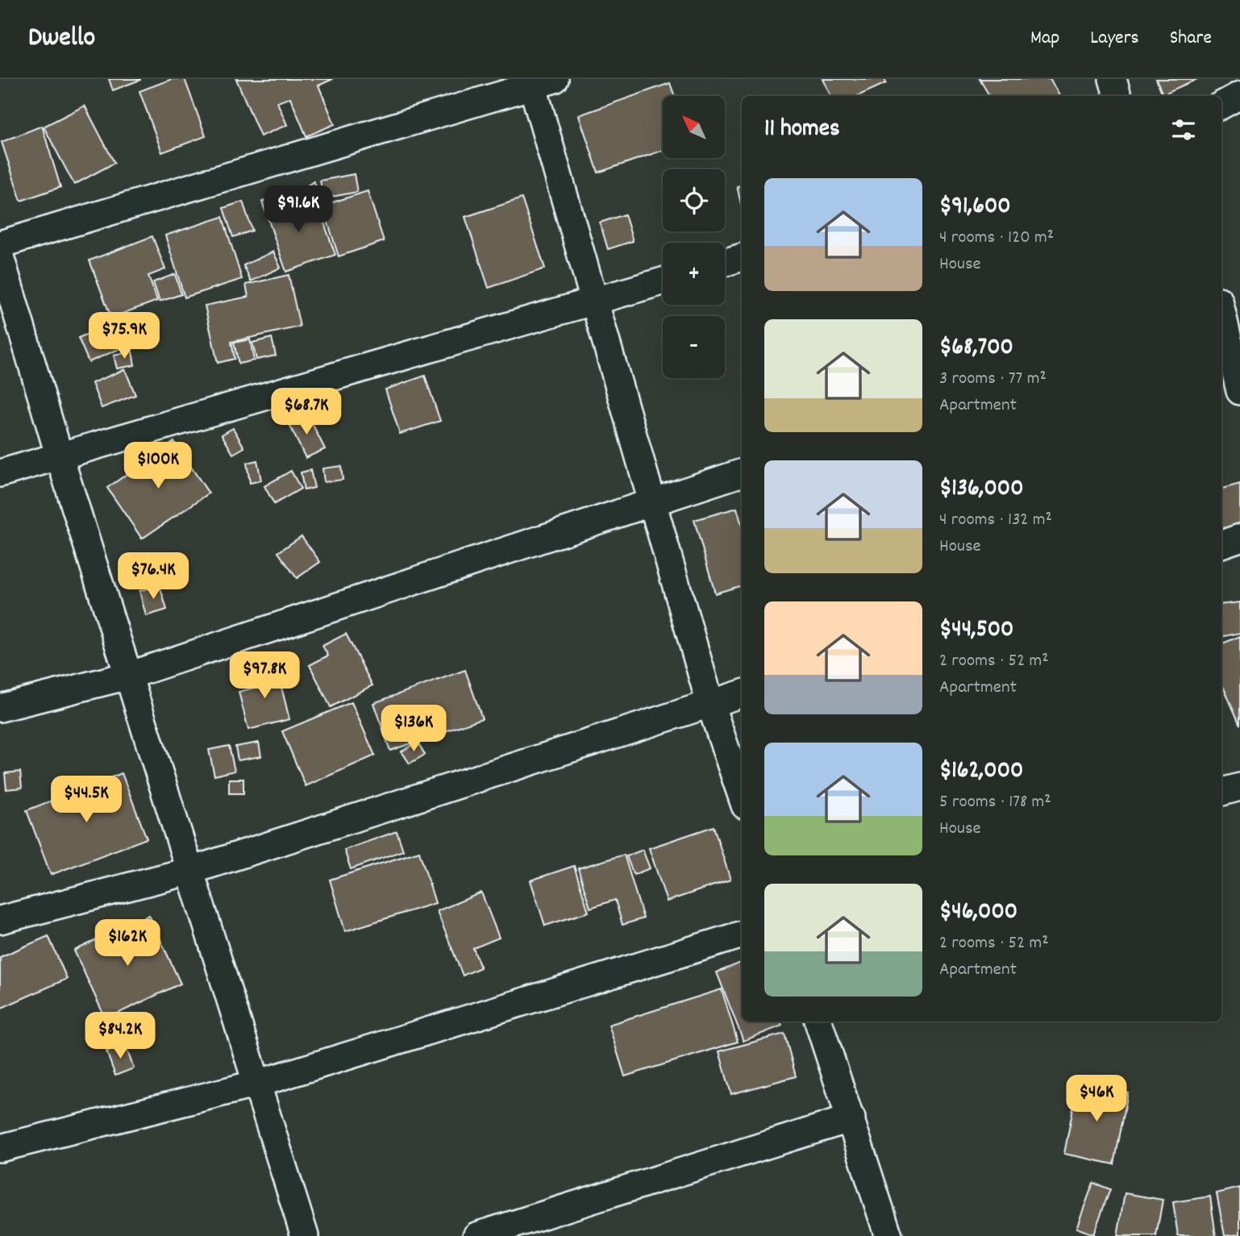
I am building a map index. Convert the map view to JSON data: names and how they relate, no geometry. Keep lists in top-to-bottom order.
{
  "north": "top left",
  "page": {
    "header": "Dwello",
    "nav": ["Map", "Layers", "Share"],
    "map_buttons": ["+", "−"],
    "heading": "11 homes",
    "list": [
      {
        "name": "$91,600",
        "note": "4 rooms · 120 m² · House"
      },
      {
        "name": "$68,700",
        "note": "3 rooms · 77 m² · Apartment"
      },
      {
        "name": "$136,000",
        "note": "4 rooms · 132 m² · House"
      },
      {
        "name": "$44,500",
        "note": "2 rooms · 52 m² · Apartment"
      },
      {
        "name": "$162,000",
        "note": "5 rooms · 178 m² · House"
      },
      {
        "name": "$46,000",
        "note": "2 rooms · 52 m² · Apartment"
      }
    ],
    "price": [
      "$91.6K",
      "$75.9K",
      "$68.7K",
      "$100K",
      "$76.4K",
      "$97.8K",
      "$136K",
      "$44.5K",
      "$162K",
      "$84.2K",
      "$46K"
    ]
  }
}
